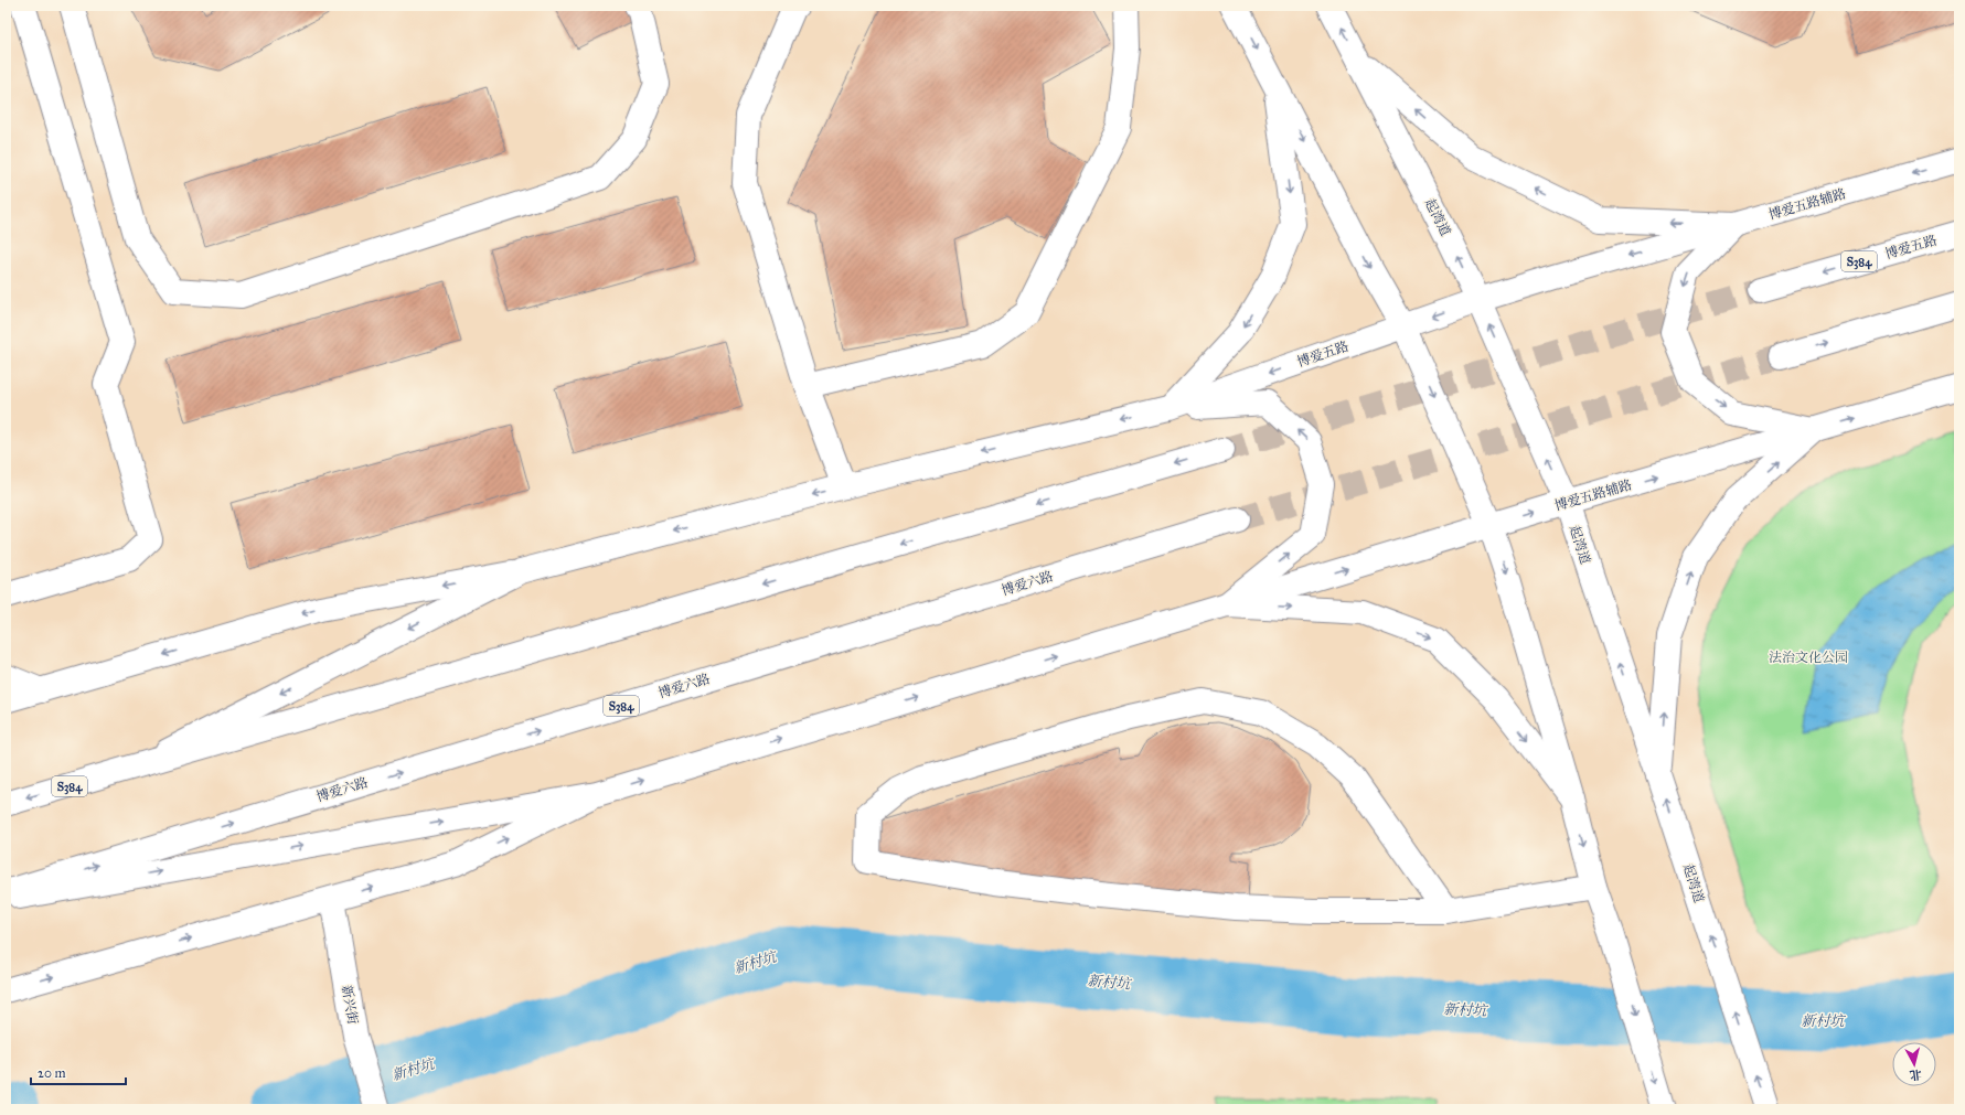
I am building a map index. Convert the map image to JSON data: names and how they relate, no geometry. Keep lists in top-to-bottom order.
{
  "streets": {
    "main road": [
      "博爱五路辅路",
      "起湾道",
      "博爱五路",
      "S384",
      "博爱六路",
      "新兴街"
    ]
  },
  "crossings": [
    ["博爱五路辅路", "起湾道"],
    ["博爱五路辅路", "博爱五路"],
    ["起湾道", "博爱五路"]
  ],
  "water": ["新村坑"],
  "parks": ["法治文化公园"],
  "scale_bar": "20 m",
  "north": "bottom"
}
